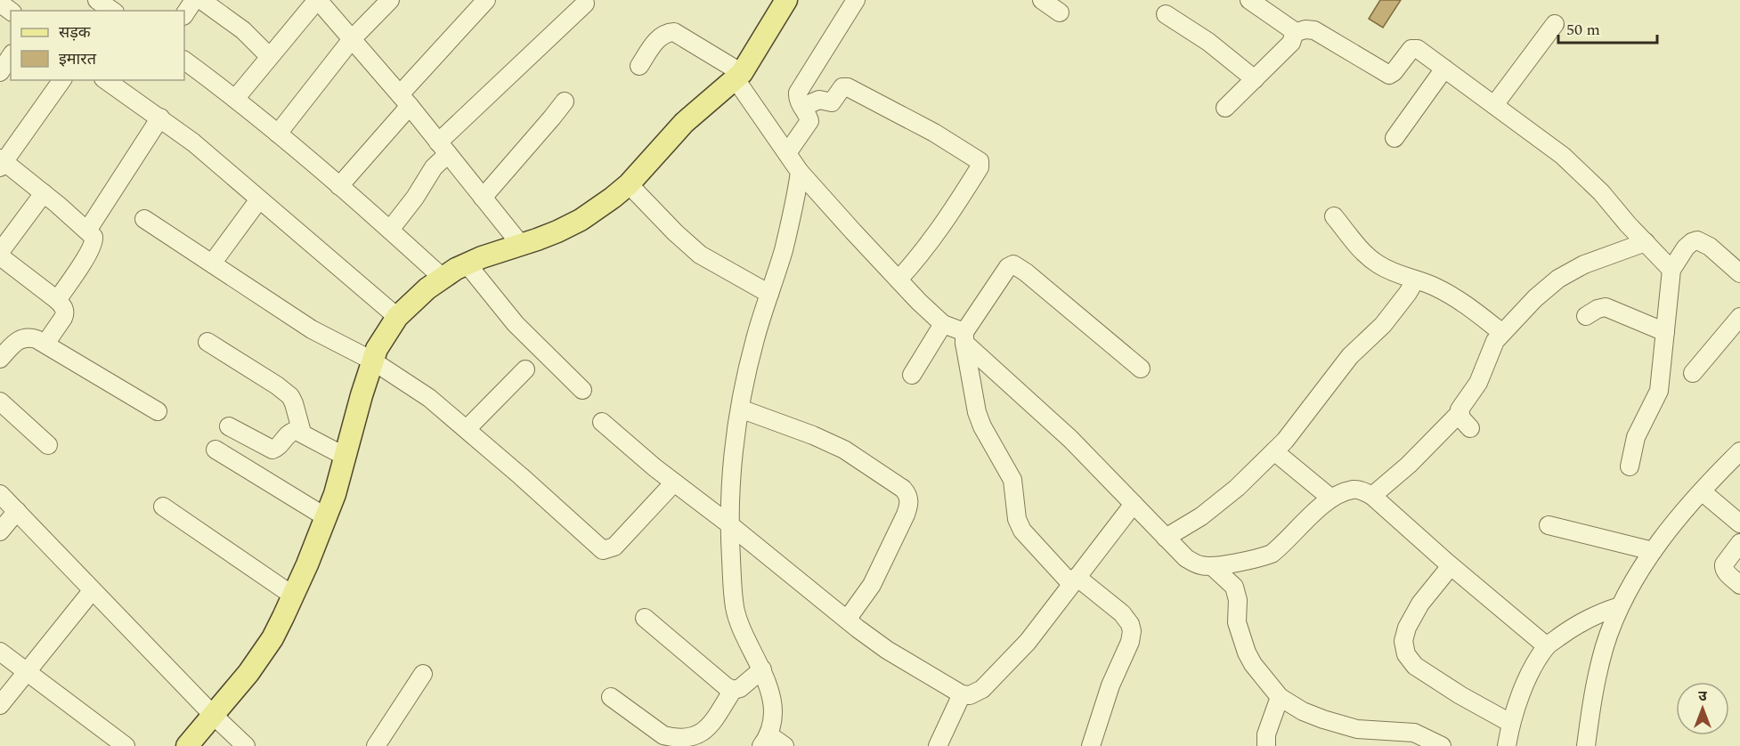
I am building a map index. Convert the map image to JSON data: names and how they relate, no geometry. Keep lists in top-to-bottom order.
{
  "legend": ["सड़क", "इमारत"],
  "scale_bar": "50 m",
  "north": "top"
}
